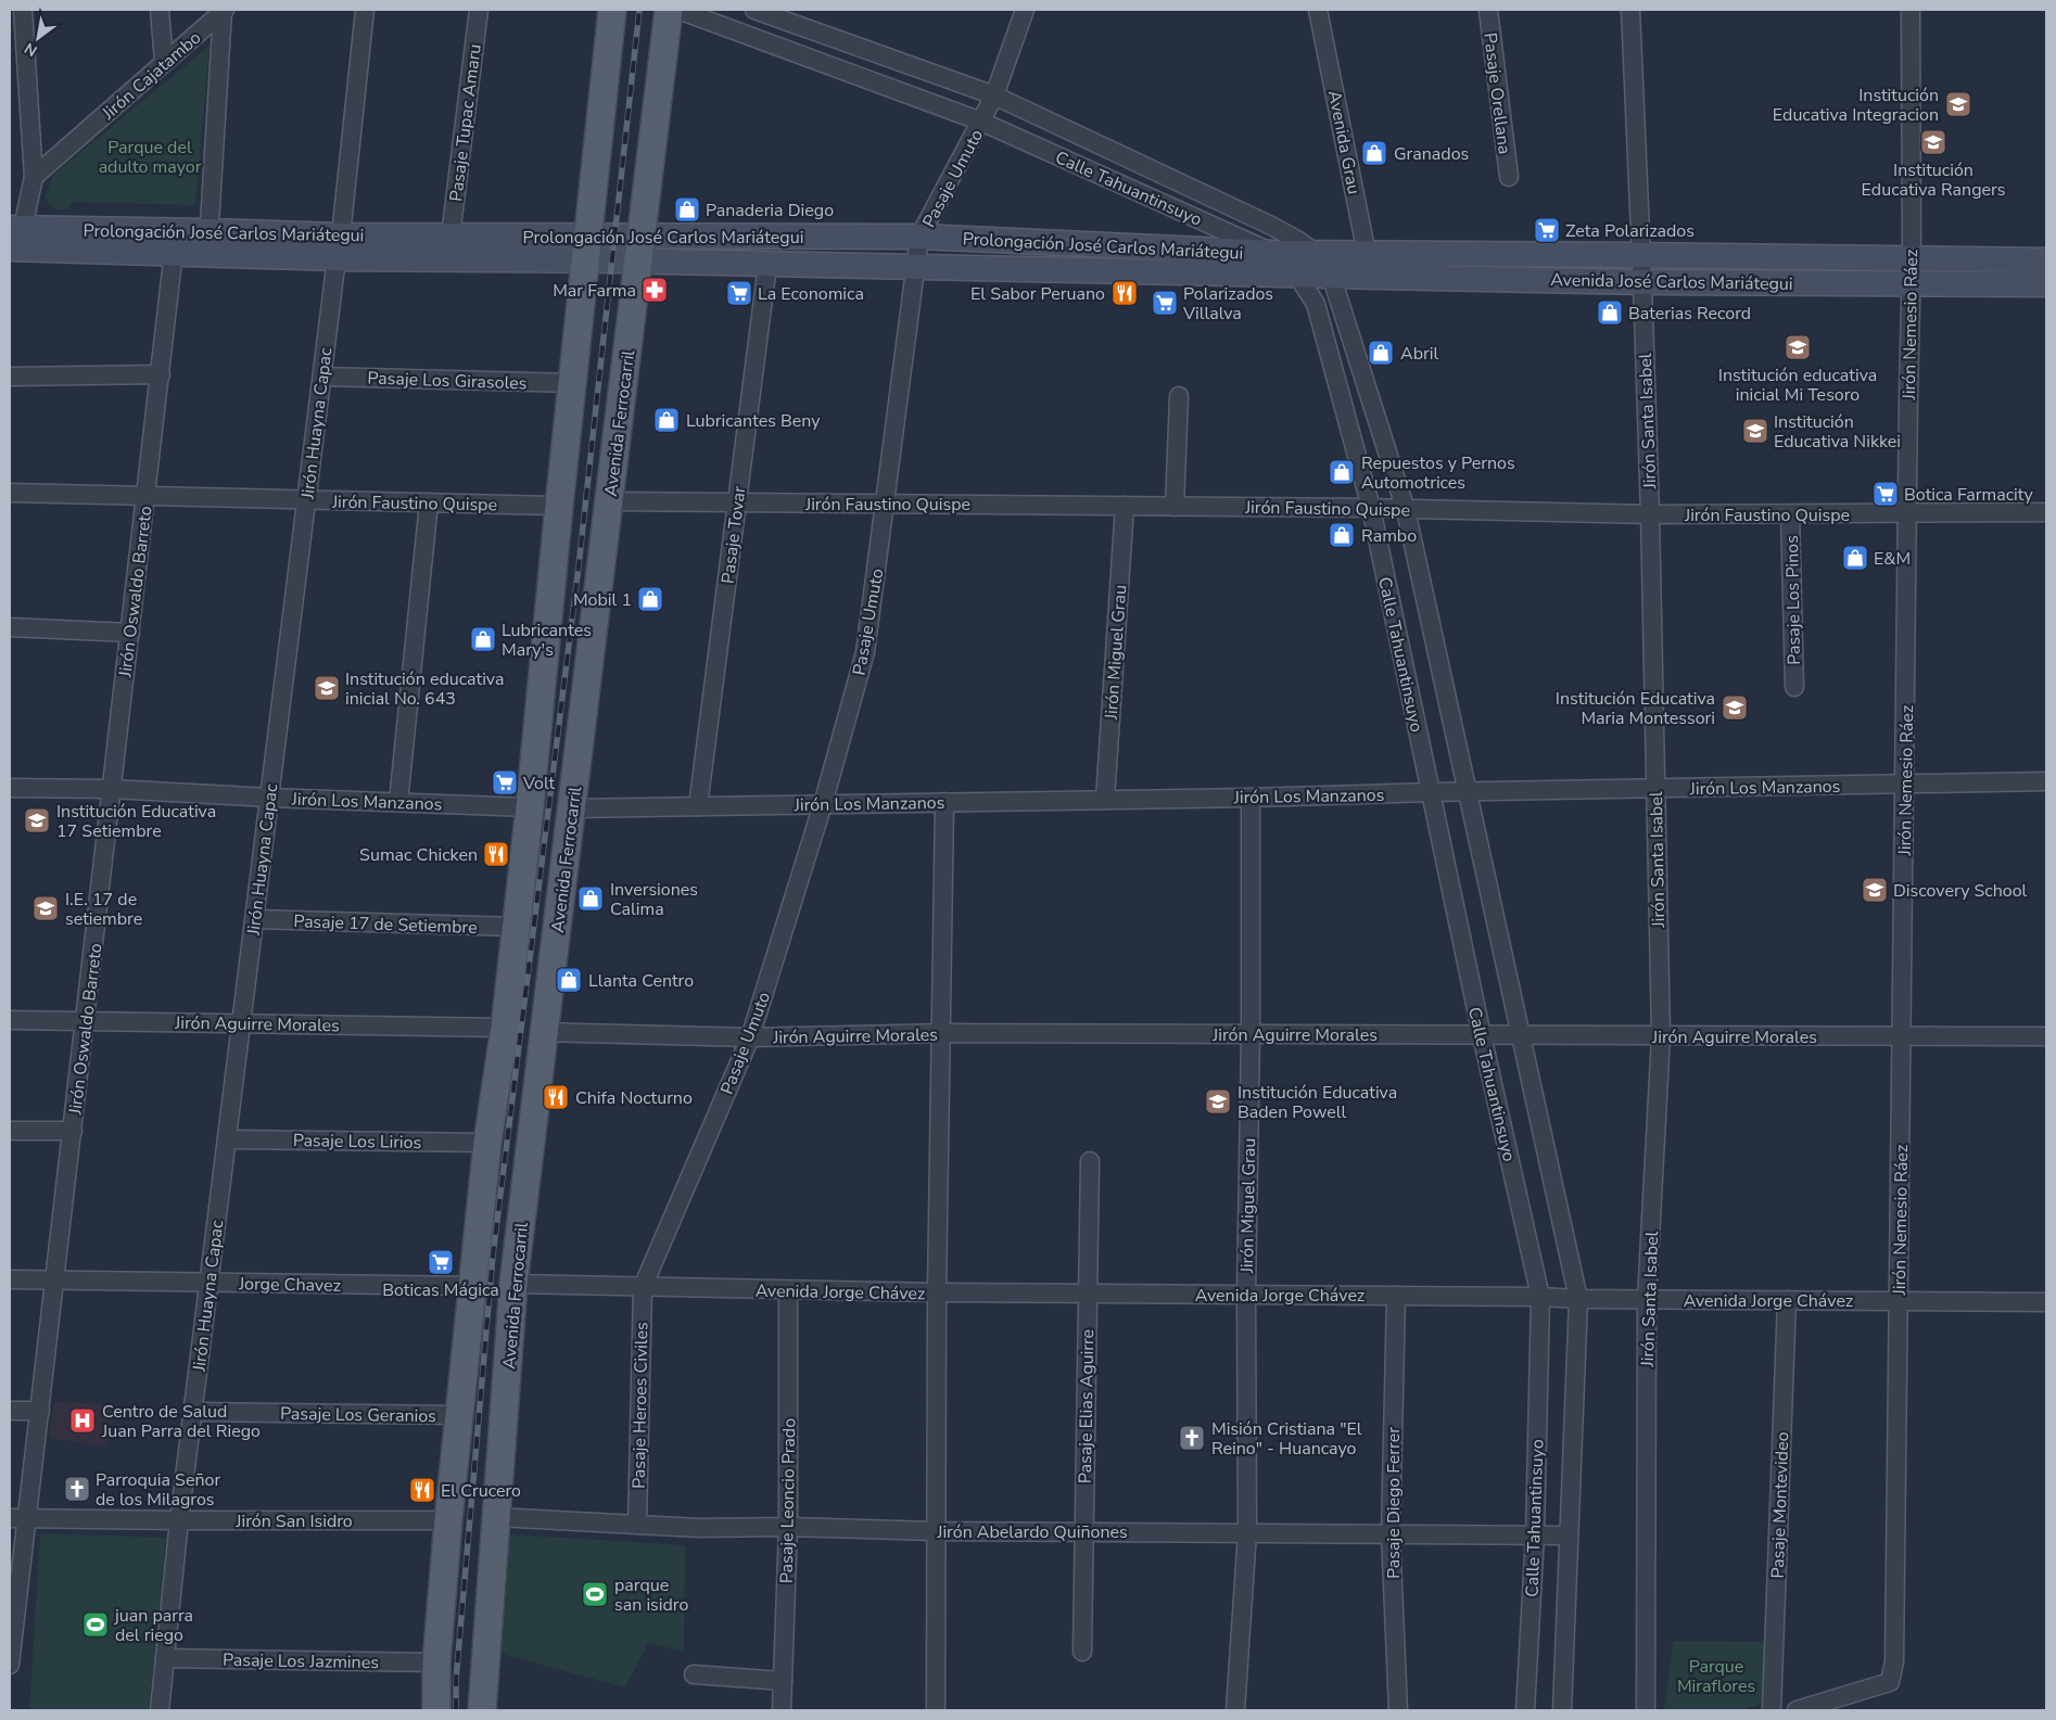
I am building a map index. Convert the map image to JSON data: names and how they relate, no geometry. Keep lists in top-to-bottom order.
{
  "streets": {
    "main road": ["Prolongación José Carlos Mariátegui", "Avenida José Carlos Mariátegui", "Avenida Ferrocarril"],
    "street": [
      "Jirón Cajatambo",
      "Pasaje Orellana",
      "Pasaje Tupac Amaru",
      "Avenida Grau",
      "Pasaje Umuto",
      "Calle Tahuantinsuyo",
      "Jirón Nemesio Ráez",
      "Pasaje Los Girasoles",
      "Jirón Santa Isabel",
      "Jirón Huayna Capac",
      "Jirón Faustino Quispe",
      "Pasaje Tovar",
      "Jirón Oswaldo Barreto",
      "Pasaje Los Pinos",
      "Jirón Miguel Grau",
      "Jirón Los Manzanos",
      "Pasaje 17 de Setiembre",
      "Jirón Aguirre Morales",
      "Pasaje Los Lirios",
      "Jorge Chavez",
      "Avenida Jorge Chávez",
      "Pasaje Heroes Civiles",
      "Pasaje Elias Aguirre",
      "Pasaje Los Geranios",
      "Pasaje Leoncio Prado",
      "Pasaje Diego Ferrer",
      "Pasaje Montevideo",
      "Jirón San Isidro",
      "Jirón Abelardo Quiñones",
      "Pasaje Los Jazmines"
    ]
  },
  "crossings": [
    ["Pasaje Tupac Amaru", "Prolongación José Carlos Mariátegui"],
    ["Avenida Grau", "Avenida José Carlos Mariátegui"],
    ["Pasaje Umuto", "Calle Tahuantinsuyo"],
    ["Pasaje Umuto", "Prolongación José Carlos Mariátegui"],
    ["Pasaje Umuto", "Jirón Faustino Quispe"],
    ["Pasaje Umuto", "Jirón Los Manzanos"],
    ["Pasaje Umuto", "Jirón Aguirre Morales"],
    ["Pasaje Umuto", "Avenida Jorge Chávez"],
    ["Pasaje Umuto", "Pasaje Heroes Civiles"],
    ["Calle Tahuantinsuyo", "Prolongación José Carlos Mariátegui"],
    ["Calle Tahuantinsuyo", "Avenida José Carlos Mariátegui"],
    ["Calle Tahuantinsuyo", "Jirón Faustino Quispe"],
    ["Calle Tahuantinsuyo", "Jirón Los Manzanos"],
    ["Calle Tahuantinsuyo", "Jirón Aguirre Morales"],
    ["Calle Tahuantinsuyo", "Avenida Jorge Chávez"],
    ["Calle Tahuantinsuyo", "Jirón Abelardo Quiñones"],
    ["Prolongación José Carlos Mariátegui", "Avenida José Carlos Mariátegui"],
    ["Prolongación José Carlos Mariátegui", "Jirón Huayna Capac"],
    ["Prolongación José Carlos Mariátegui", "Avenida Ferrocarril"],
    ["Prolongación José Carlos Mariátegui", "Pasaje Tovar"],
    ["Prolongación José Carlos Mariátegui", "Jirón Oswaldo Barreto"],
    ["Avenida José Carlos Mariátegui", "Jirón Nemesio Ráez"],
    ["Avenida José Carlos Mariátegui", "Jirón Santa Isabel"],
    ["Jirón Nemesio Ráez", "Jirón Faustino Quispe"],
    ["Jirón Nemesio Ráez", "Jirón Los Manzanos"],
    ["Jirón Nemesio Ráez", "Jirón Aguirre Morales"],
    ["Jirón Nemesio Ráez", "Avenida Jorge Chávez"],
    ["Pasaje Los Girasoles", "Jirón Huayna Capac"],
    ["Jirón Santa Isabel", "Jirón Faustino Quispe"],
    ["Jirón Santa Isabel", "Jirón Los Manzanos"],
    ["Jirón Santa Isabel", "Jirón Aguirre Morales"],
    ["Jirón Santa Isabel", "Avenida Jorge Chávez"],
    ["Jirón Huayna Capac", "Jirón Faustino Quispe"],
    ["Jirón Huayna Capac", "Jirón Los Manzanos"],
    ["Jirón Huayna Capac", "Pasaje 17 de Setiembre"],
    ["Jirón Huayna Capac", "Jirón Aguirre Morales"],
    ["Jirón Huayna Capac", "Pasaje Los Lirios"],
    ["Jirón Huayna Capac", "Jorge Chavez"],
    ["Jirón Huayna Capac", "Pasaje Los Geranios"],
    ["Jirón Huayna Capac", "Jirón San Isidro"],
    ["Jirón Huayna Capac", "Pasaje Los Jazmines"],
    ["Avenida Ferrocarril", "Jirón Faustino Quispe"],
    ["Avenida Ferrocarril", "Jirón Los Manzanos"],
    ["Avenida Ferrocarril", "Jirón Aguirre Morales"],
    ["Avenida Ferrocarril", "Avenida Jorge Chávez"],
    ["Avenida Ferrocarril", "Jirón Abelardo Quiñones"],
    ["Jirón Faustino Quispe", "Pasaje Tovar"],
    ["Jirón Faustino Quispe", "Jirón Oswaldo Barreto"],
    ["Jirón Faustino Quispe", "Pasaje Los Pinos"],
    ["Jirón Faustino Quispe", "Jirón Miguel Grau"],
    ["Pasaje Tovar", "Jirón Los Manzanos"],
    ["Jirón Oswaldo Barreto", "Jirón Los Manzanos"],
    ["Jirón Oswaldo Barreto", "Jirón Aguirre Morales"],
    ["Jirón Oswaldo Barreto", "Jorge Chavez"],
    ["Jirón Oswaldo Barreto", "Jirón San Isidro"],
    ["Jirón Miguel Grau", "Jirón Los Manzanos"],
    ["Jirón Miguel Grau", "Jirón Aguirre Morales"],
    ["Jirón Miguel Grau", "Avenida Jorge Chávez"],
    ["Jirón Miguel Grau", "Jirón Abelardo Quiñones"],
    ["Avenida Jorge Chávez", "Pasaje Heroes Civiles"],
    ["Avenida Jorge Chávez", "Pasaje Elias Aguirre"],
    ["Avenida Jorge Chávez", "Pasaje Leoncio Prado"],
    ["Avenida Jorge Chávez", "Pasaje Diego Ferrer"],
    ["Avenida Jorge Chávez", "Pasaje Montevideo"],
    ["Pasaje Heroes Civiles", "Jirón Abelardo Quiñones"],
    ["Pasaje Elias Aguirre", "Jirón Abelardo Quiñones"],
    ["Pasaje Leoncio Prado", "Jirón Abelardo Quiñones"],
    ["Pasaje Diego Ferrer", "Jirón Abelardo Quiñones"]
  ],
  "parks": ["Parque del adulto mayor", "Parque Miraflores"],
  "places": {
    "school or university": [
      "Institución Educativa Integracion",
      "Institución Educativa Rangers",
      "Institución educativa inicial Mi Tesoro",
      "Institución Educativa Nikkei",
      "Institución educativa inicial No. 643",
      "Institución Educativa Maria Montessori",
      "Institución Educativa 17 Setiembre",
      "Discovery School",
      "I.E. 17 de setiembre",
      "Institución Educativa Baden Powell"
    ],
    "shop": [
      "Granados",
      "Panaderia Diego",
      "Baterias Record",
      "Abril",
      "Lubricantes Beny",
      "Repuestos y Pernos Automotrices",
      "Rambo",
      "E&M",
      "Mobil 1",
      "Lubricantes Mary's",
      "Inversiones Calima",
      "Llanta Centro"
    ],
    "supermarket": [
      "Zeta Polarizados",
      "La Economica",
      "Polarizados Villalva",
      "Botica Farmacity",
      "Volt",
      "Boticas Mágica"
    ],
    "pharmacy": ["Mar Farma"],
    "restaurant": [
      "El Sabor Peruano",
      "Sumac Chicken",
      "Chifa Nocturno",
      "El Crucero"
    ],
    "hospital": ["Centro de Salud Juan Parra del Riego"],
    "church": ["Misión Cristiana \"El Reino\" - Huancayo", "Parroquia Señor de los Milagros"],
    "sports": ["parque san isidro", "juan parra del riego"]
  },
  "north": "bottom left"
}
